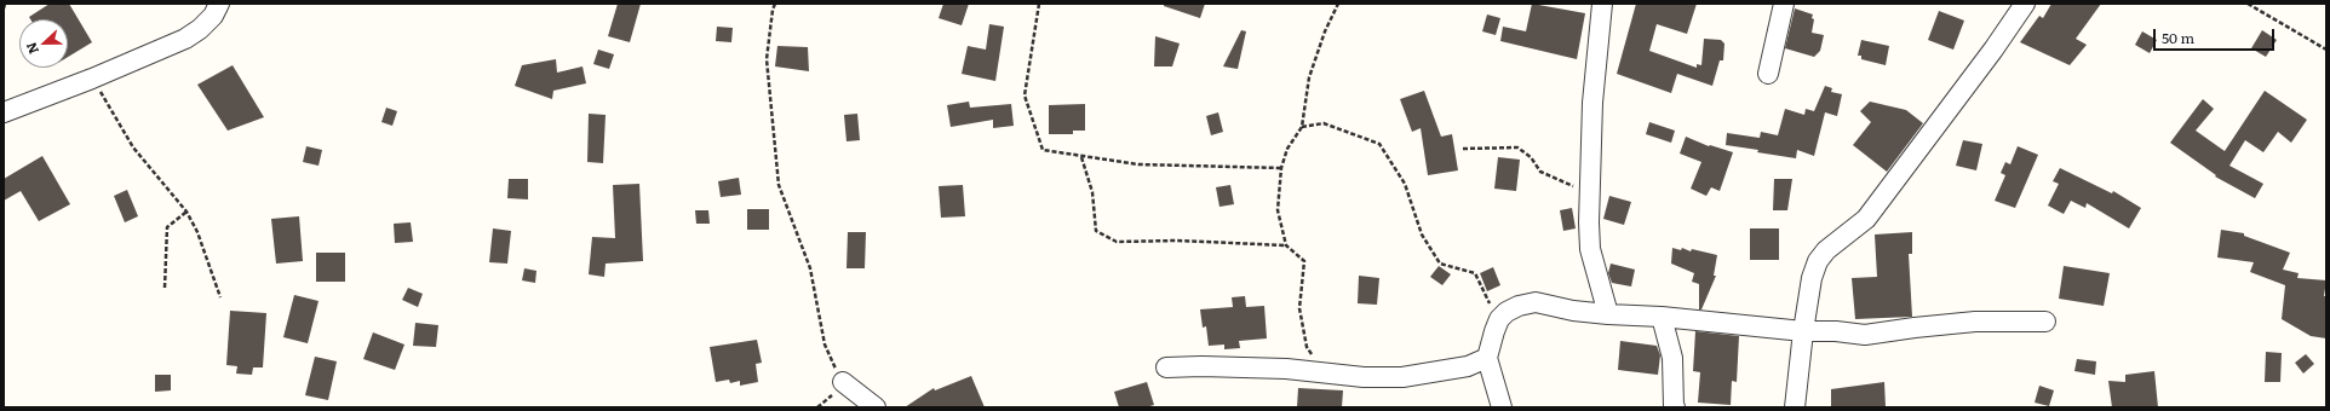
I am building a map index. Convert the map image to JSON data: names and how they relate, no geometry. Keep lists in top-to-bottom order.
{
  "scale_bar": "50 m",
  "north": "left"
}
